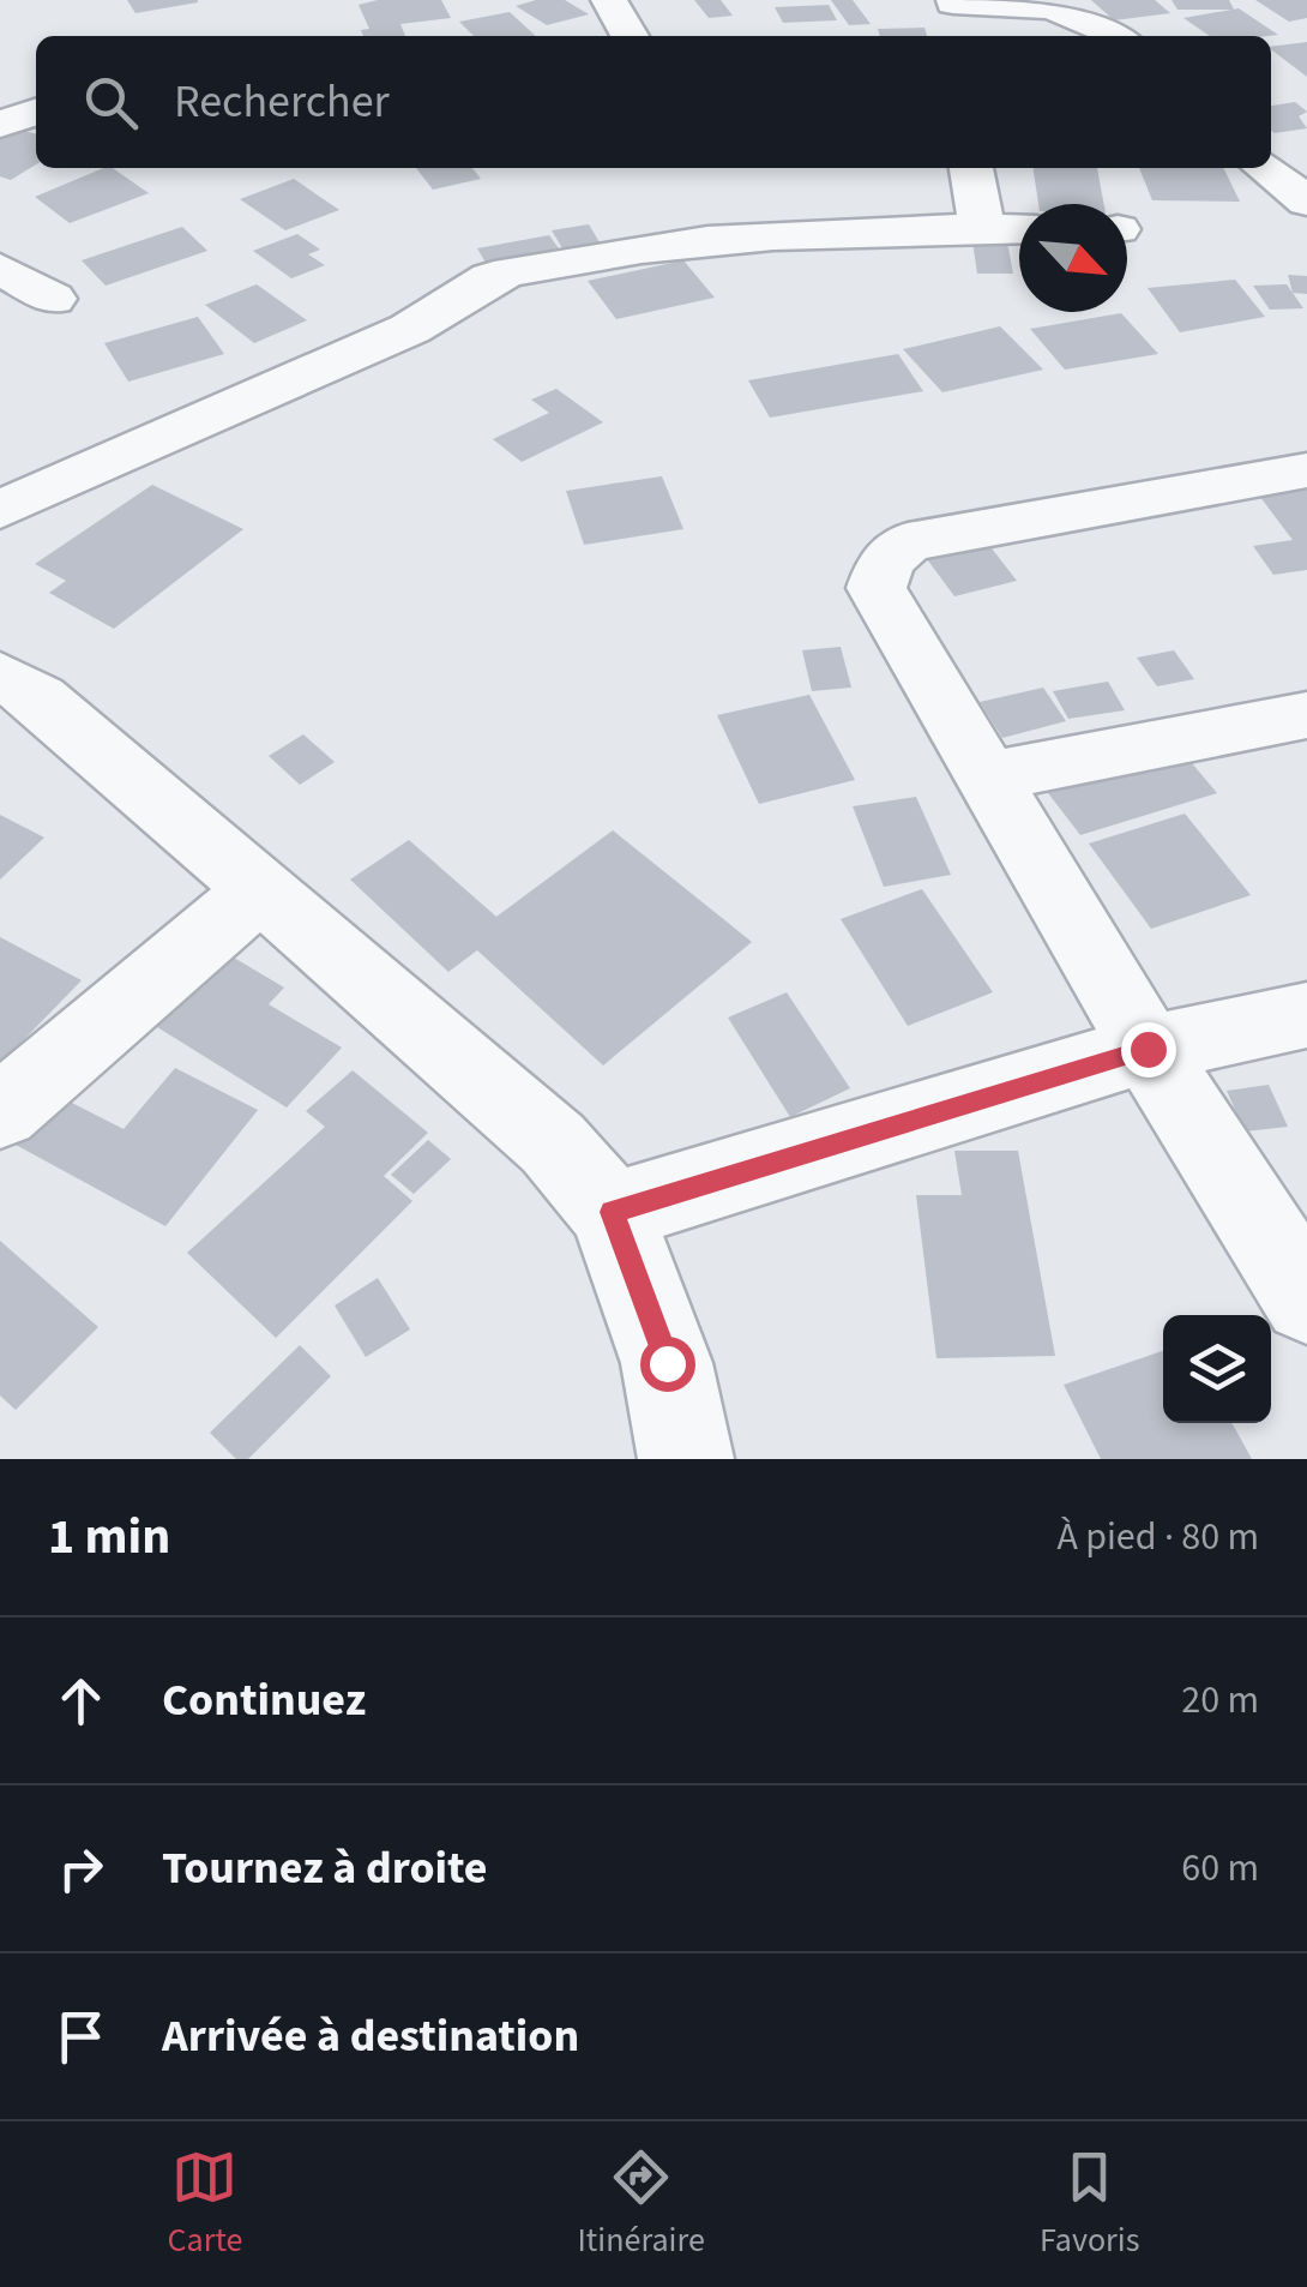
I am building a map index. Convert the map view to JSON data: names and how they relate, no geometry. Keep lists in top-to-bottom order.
{
  "north": "bottom right",
  "page": {
    "search": "Rechercher",
    "heading": ["1 min", "À pied · 80 m"],
    "list": [
      ["Continuez", "20 m"],
      ["Tournez à droite", "60 m"],
      "Arrivée à destination"
    ],
    "nav": ["Carte", "Itinéraire", "Favoris"]
  }
}
